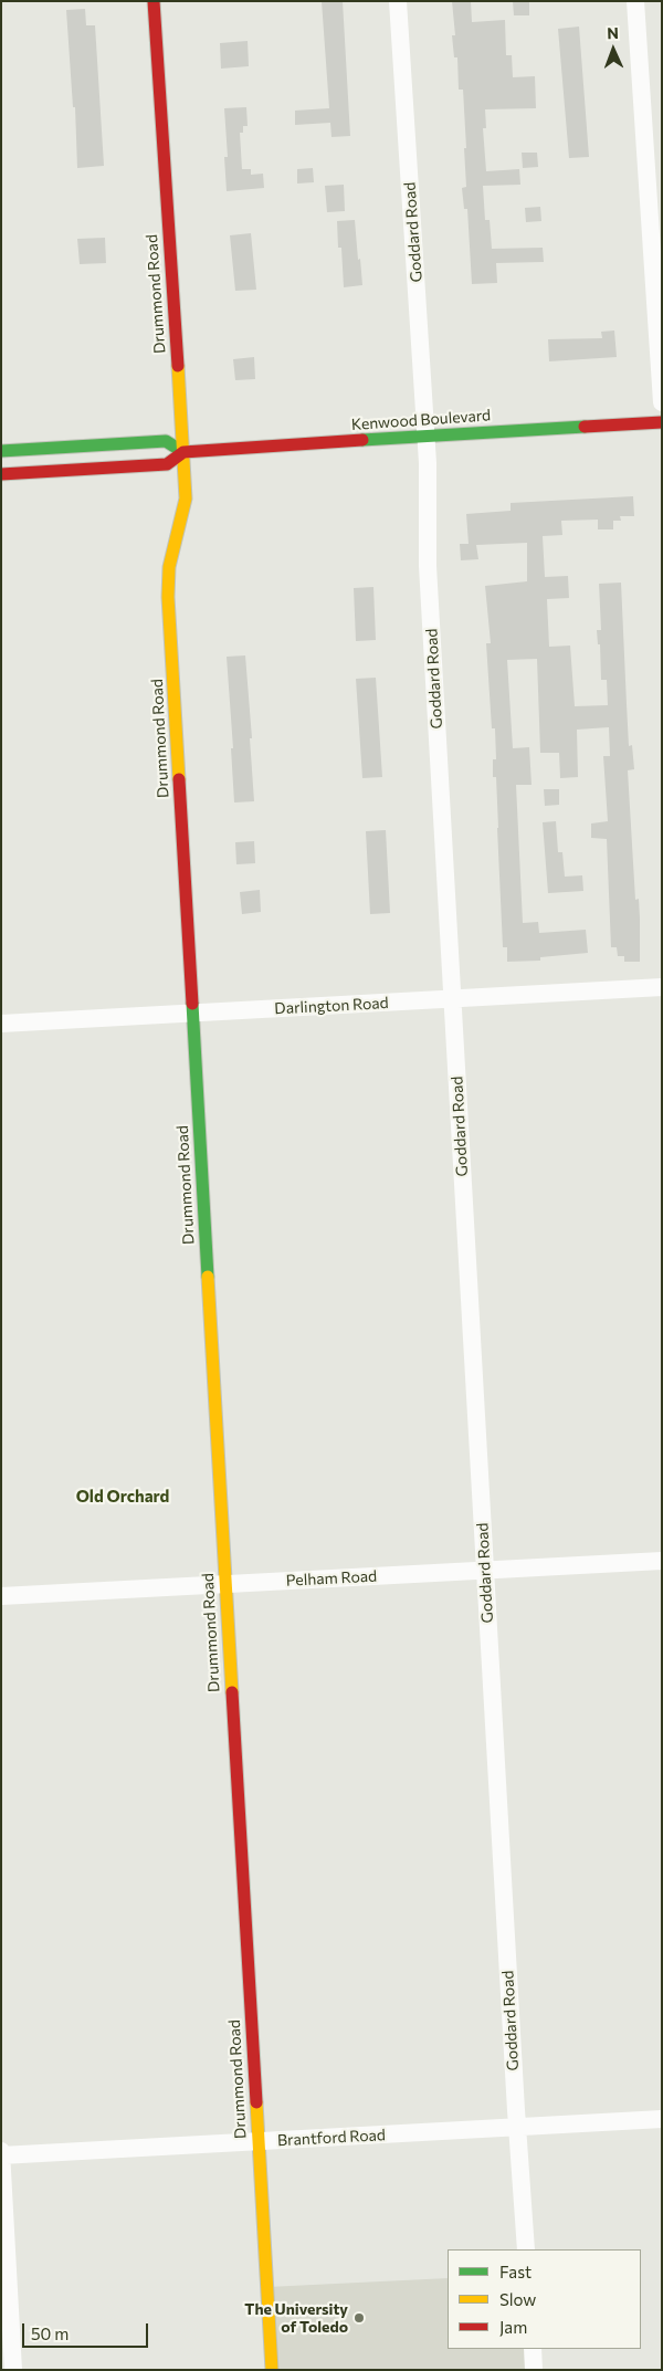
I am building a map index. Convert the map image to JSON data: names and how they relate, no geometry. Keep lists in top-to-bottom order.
{
  "streets": {
    "street": [
      "Goddard Road",
      "Drummond Road",
      "Kenwood Boulevard",
      "Darlington Road",
      "Pelham Road",
      "Brantford Road"
    ]
  },
  "crossings": [
    ["Goddard Road", "Kenwood Boulevard"],
    ["Goddard Road", "Darlington Road"],
    ["Goddard Road", "Pelham Road"],
    ["Goddard Road", "Brantford Road"],
    ["Drummond Road", "Kenwood Boulevard"],
    ["Drummond Road", "Darlington Road"],
    ["Drummond Road", "Pelham Road"],
    ["Drummond Road", "Brantford Road"]
  ],
  "districts": ["Old Orchard"],
  "places": ["The University of Toledo"],
  "legend": ["Fast", "Slow", "Jam"],
  "scale_bar": "50 m",
  "north": "top"
}
